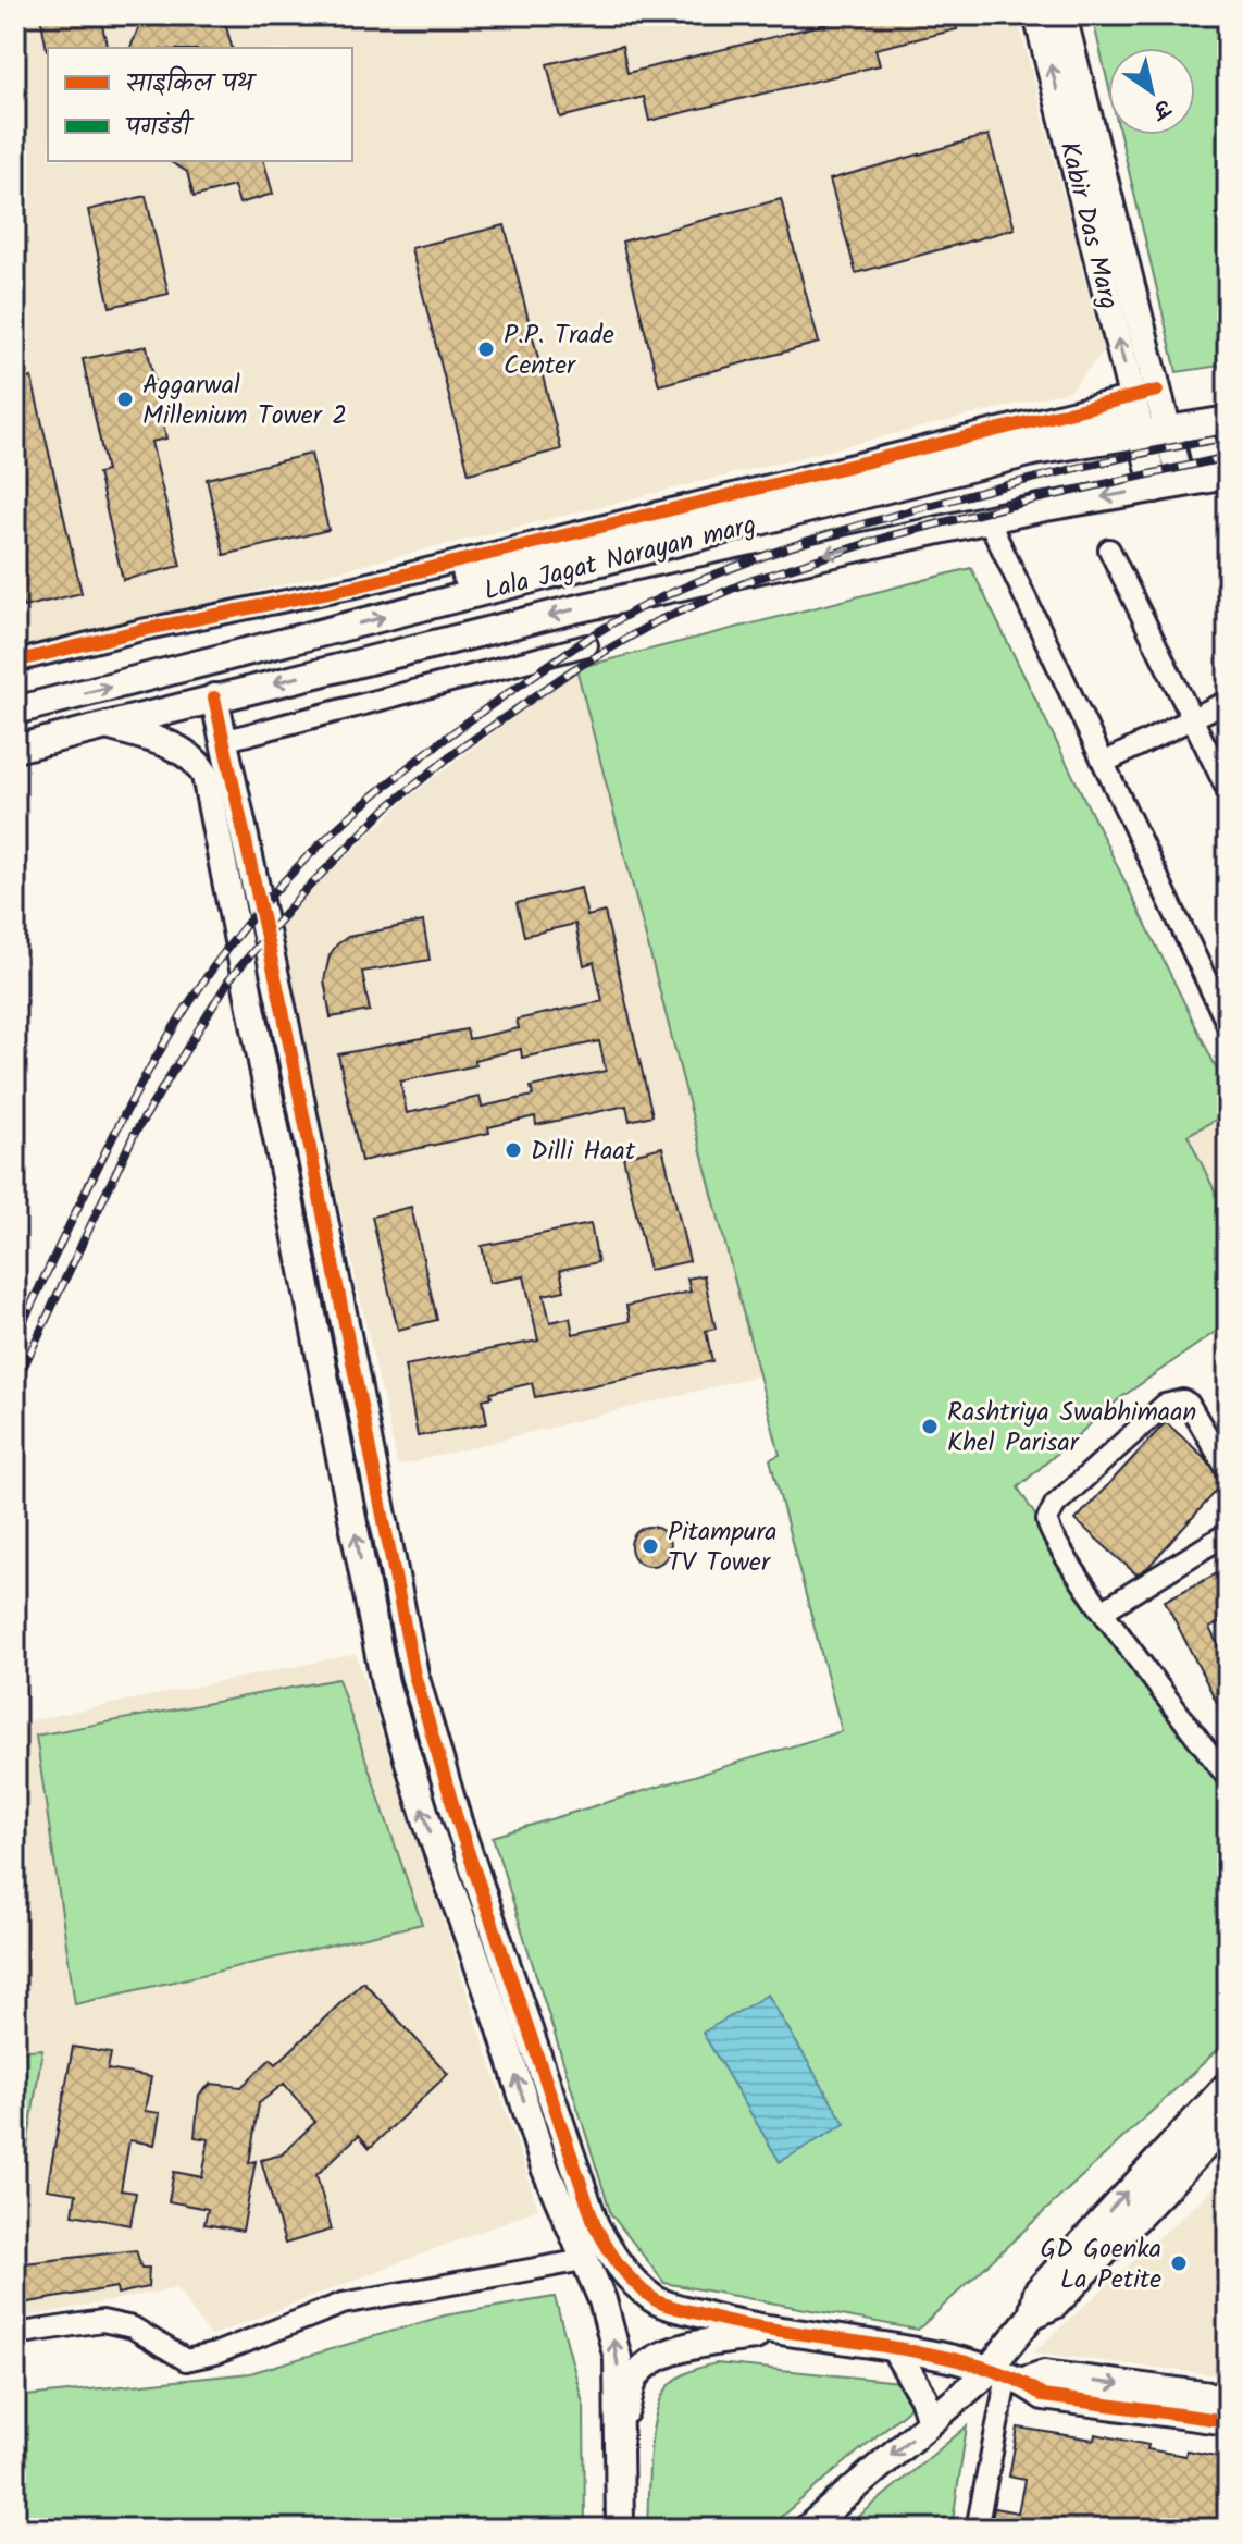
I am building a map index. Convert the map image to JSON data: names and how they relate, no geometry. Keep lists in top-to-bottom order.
{
  "streets": {
    "street": ["Kabir Das Marg", "Lala Jagat Narayan marg"]
  },
  "crossings": [
    ["Kabir Das Marg", "Lala Jagat Narayan marg"]
  ],
  "places": [
    "P.P. Trade Center",
    "Aggarwal Millenium Tower 2",
    "Dilli Haat",
    "Rashtriya Swabhimaan Khel Parisar",
    "Pitampura TV Tower",
    "GD Goenka La Petite"
  ],
  "legend": ["साइकिल पथ", "पगडंडी"],
  "north": "bottom right"
}
